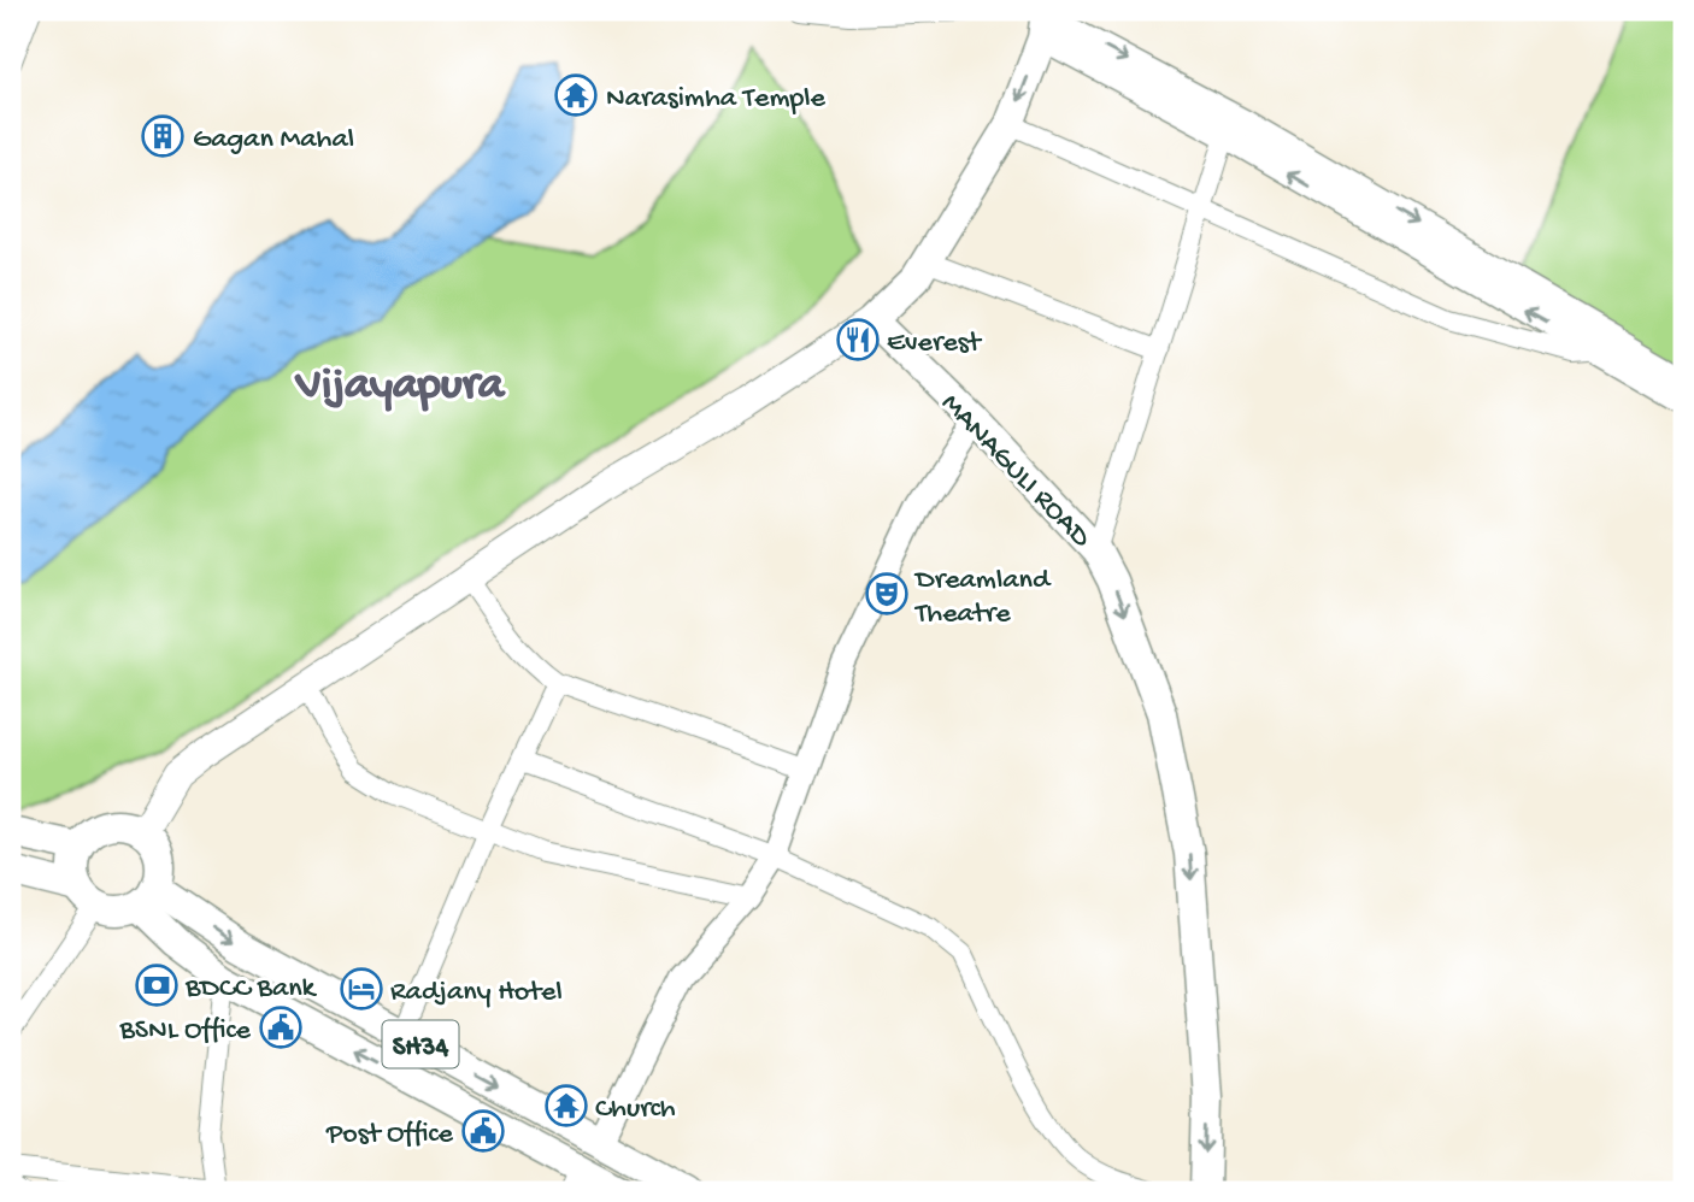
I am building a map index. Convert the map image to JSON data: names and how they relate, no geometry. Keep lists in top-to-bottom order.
{
  "streets": {
    "main road": ["MANAGULI ROAD", "SH34"]
  },
  "one_way": ["MANAGULI ROAD"],
  "districts": ["Vijayapura"],
  "places": {
    "temple": ["Narasimha Temple", "Church"],
    "building": ["Gagan Mahal"],
    "restaurant": ["Everest"],
    "theatre": ["Dreamland Theatre"],
    "bank": ["BDCC Bank"],
    "hotel": ["Radjany Hotel"],
    "public building": ["BSNL Office", "Post Office"]
  }
}
